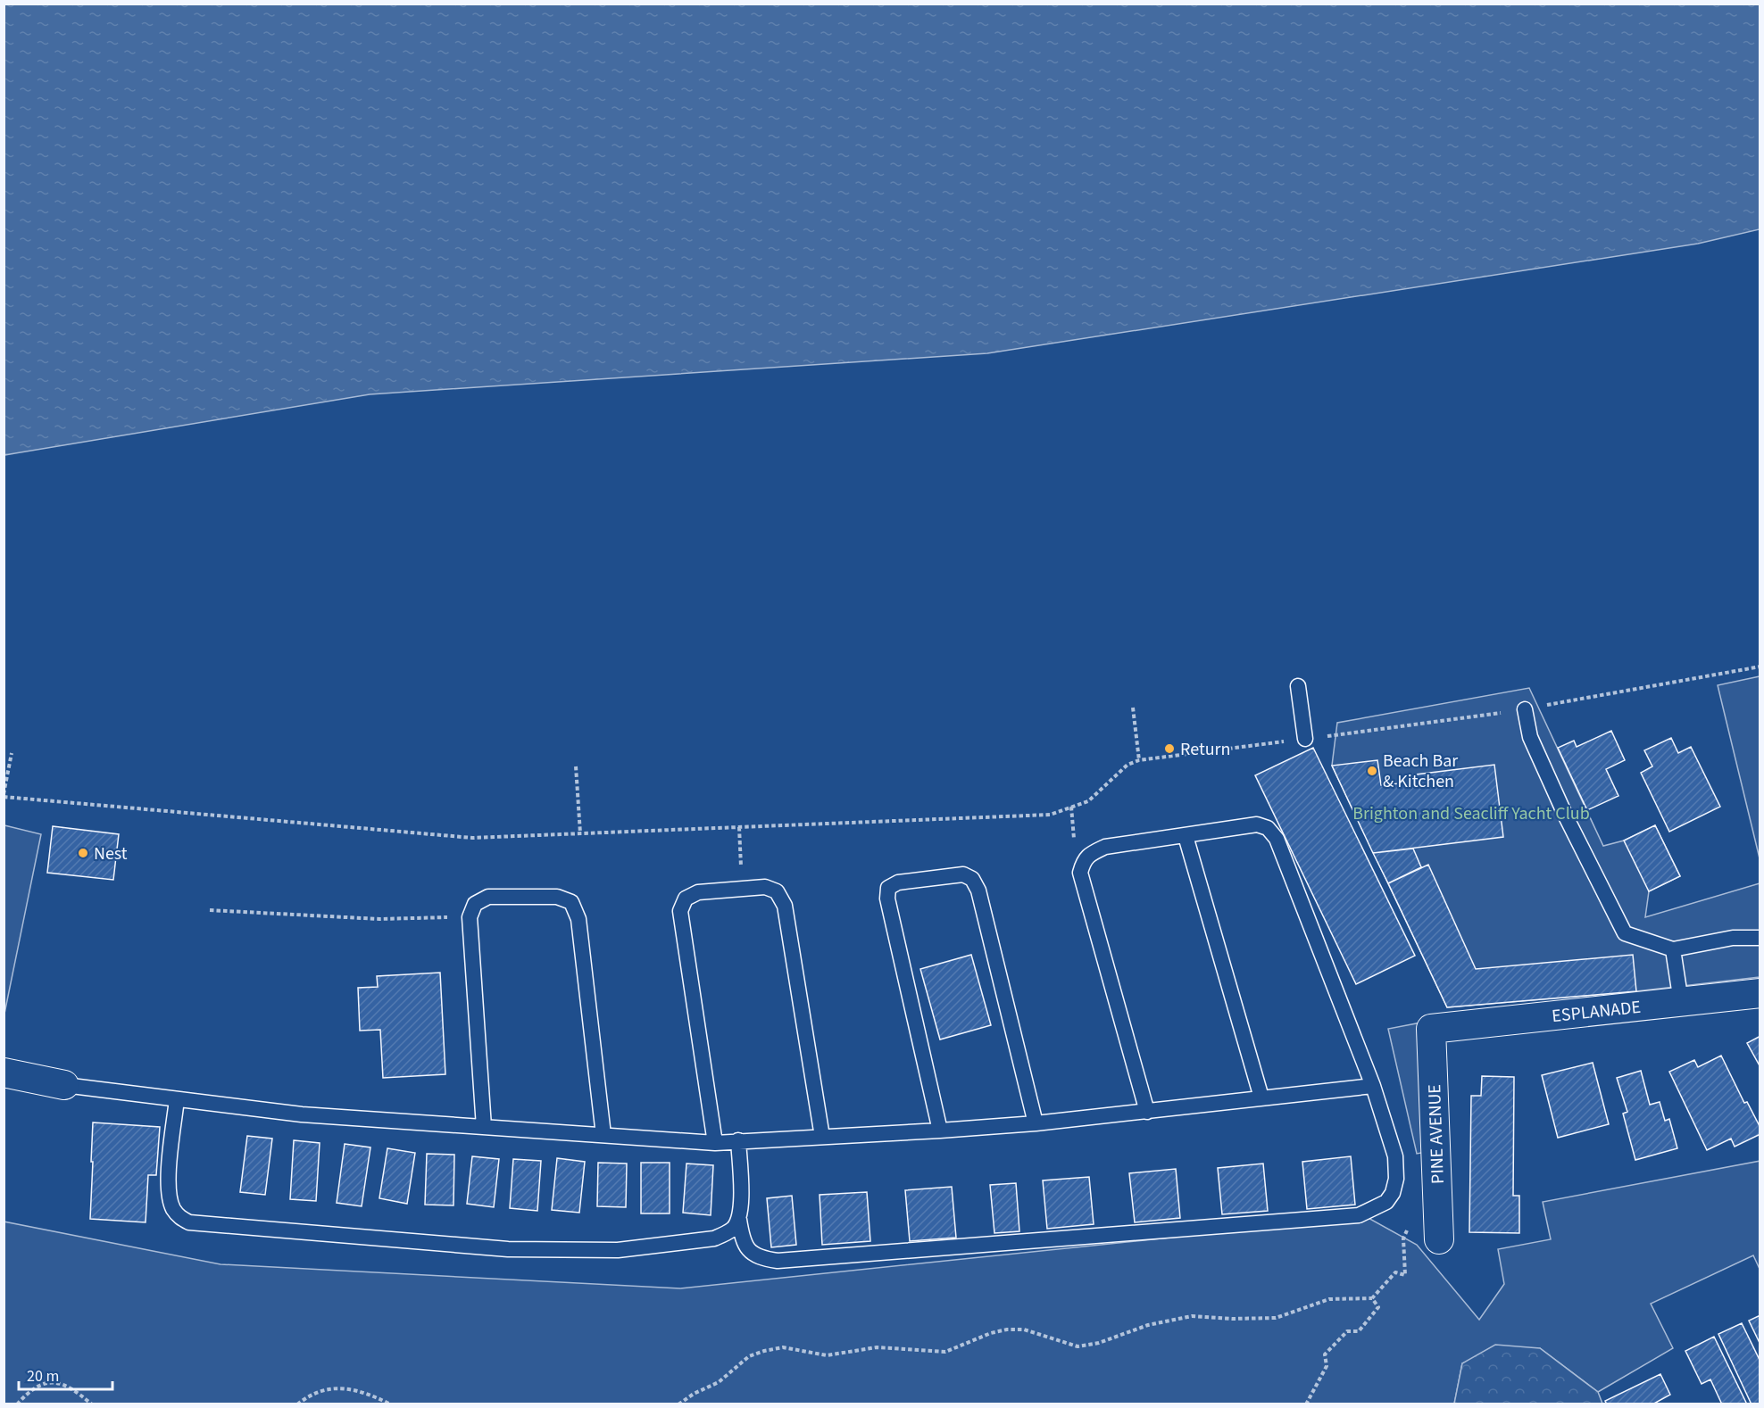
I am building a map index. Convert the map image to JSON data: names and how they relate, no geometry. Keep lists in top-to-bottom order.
{
  "streets": {
    "street": ["ESPLANADE", "PINE AVENUE"]
  },
  "crossings": [
    ["ESPLANADE", "PINE AVENUE"]
  ],
  "parks": ["Brighton and Seacliff Yacht Club"],
  "places": ["Return", "Beach Bar & Kitchen", "Nest"],
  "scale_bar": "20 m"
}
